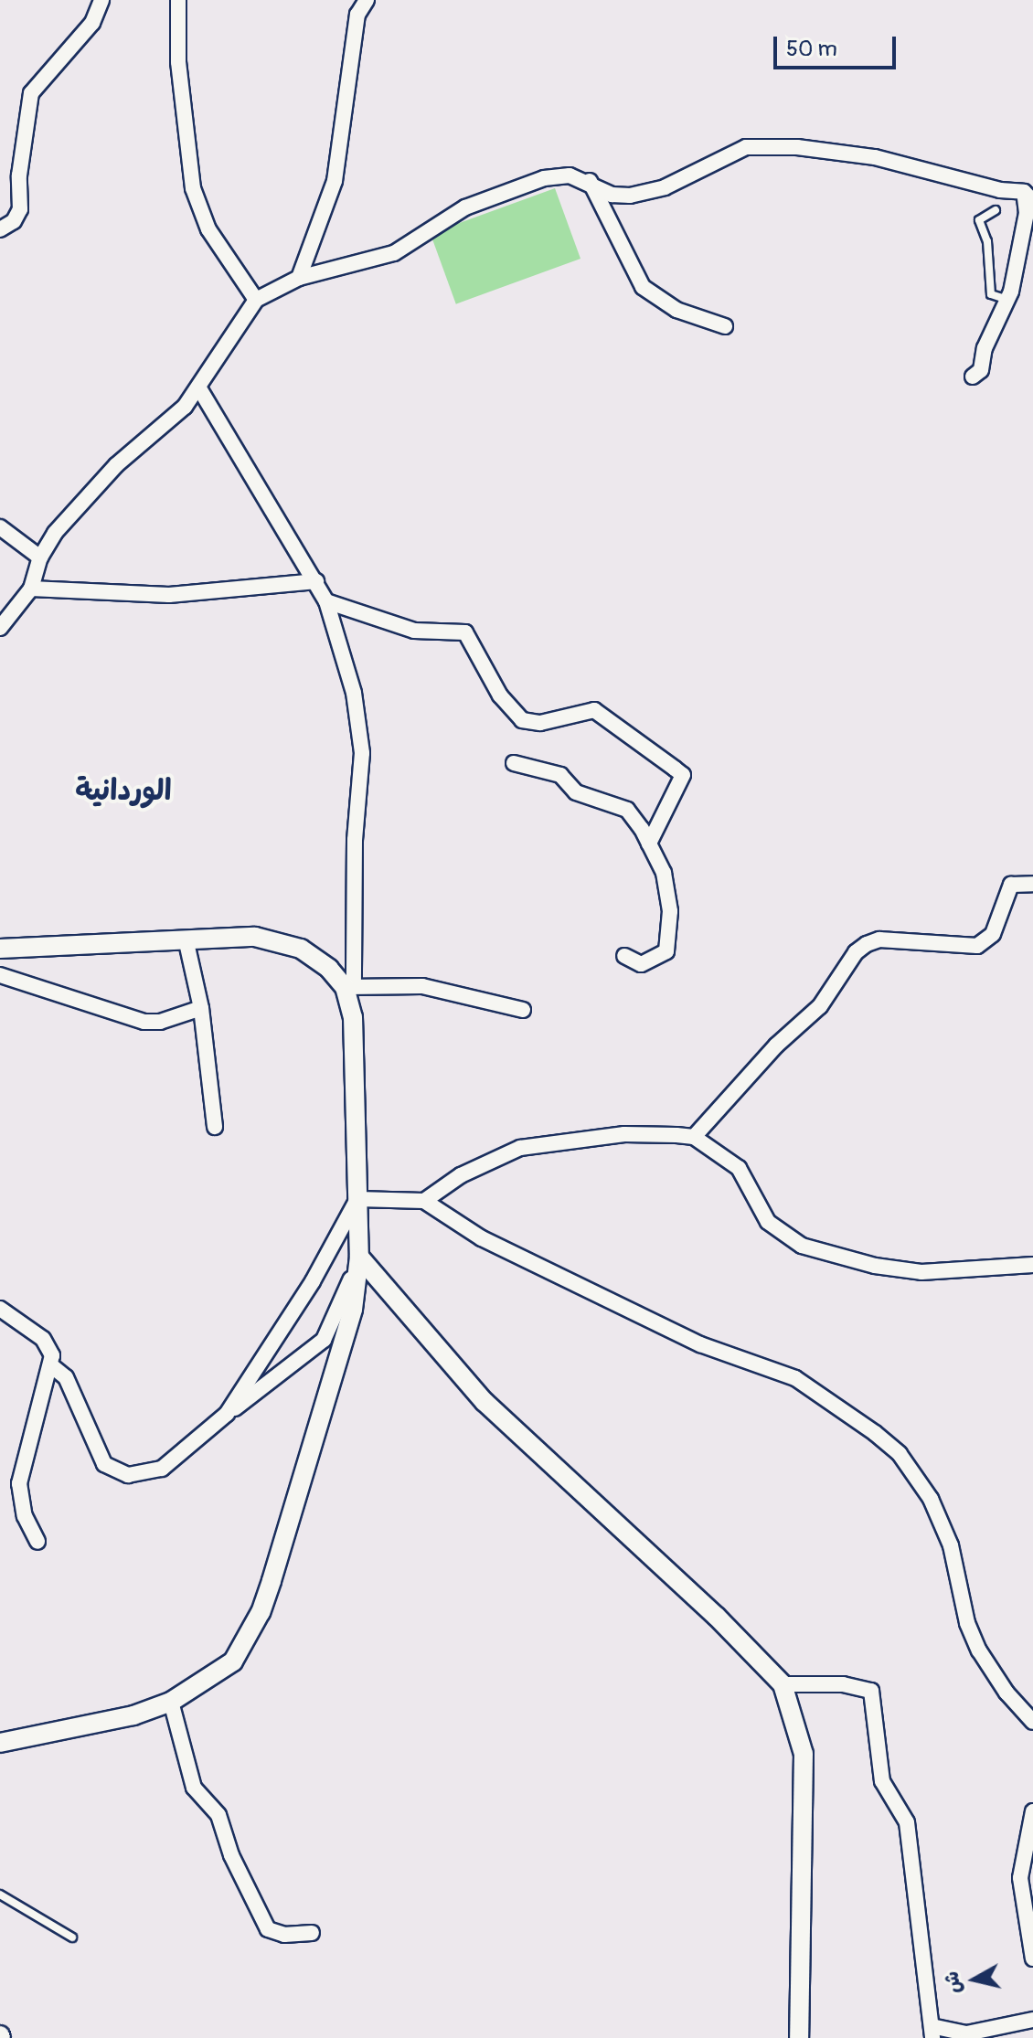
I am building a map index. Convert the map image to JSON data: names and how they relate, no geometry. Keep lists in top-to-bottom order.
{
  "districts": ["الوردانية"],
  "scale_bar": "50 m",
  "north": "left"
}
